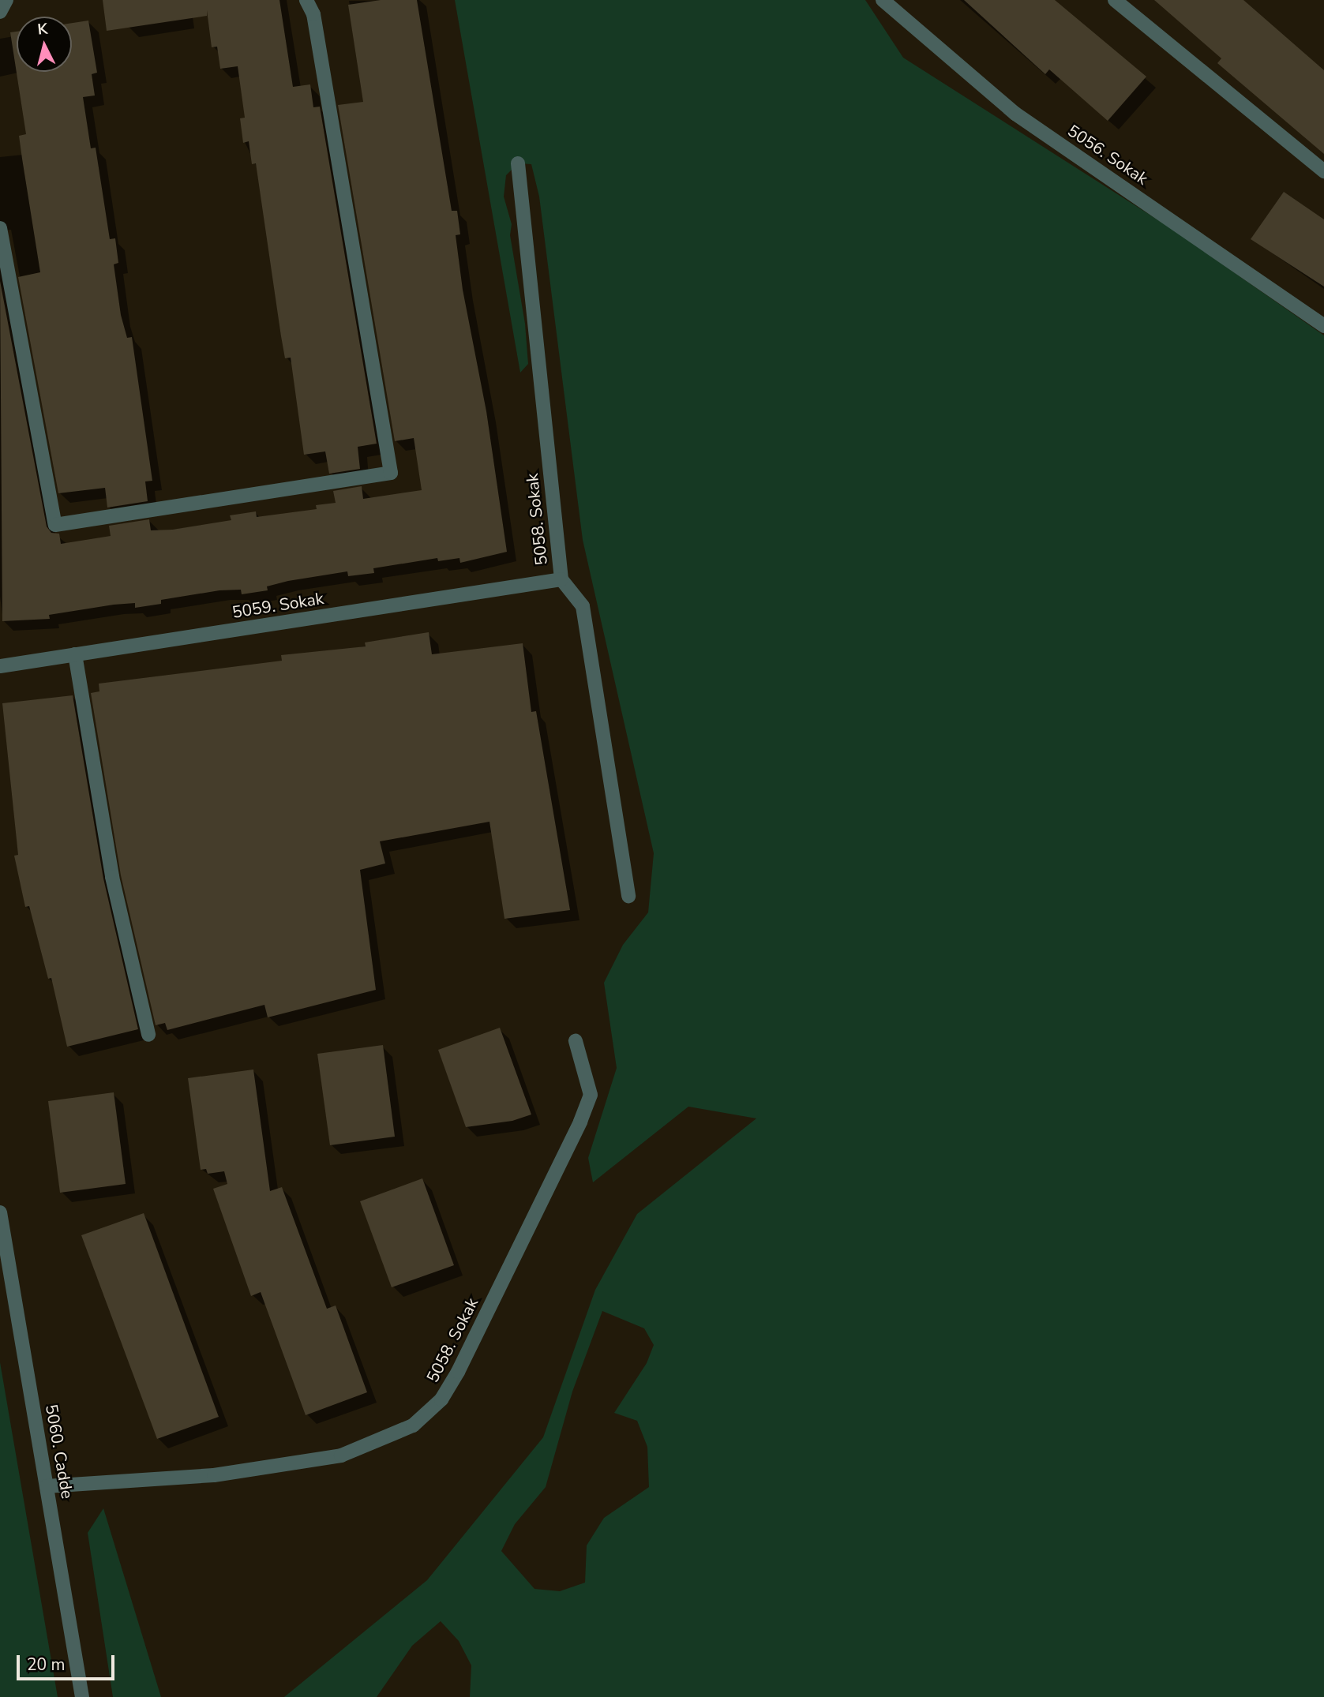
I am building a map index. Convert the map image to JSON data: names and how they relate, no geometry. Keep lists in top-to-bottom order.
{
  "streets": {
    "street": [
      "5056. Sokak",
      "5058. Sokak",
      "5059. Sokak",
      "5060. Cadde"
    ]
  },
  "crossings": [
    ["5058. Sokak", "5059. Sokak"],
    ["5058. Sokak", "5060. Cadde"]
  ],
  "scale_bar": "20 m",
  "north": "top"
}
